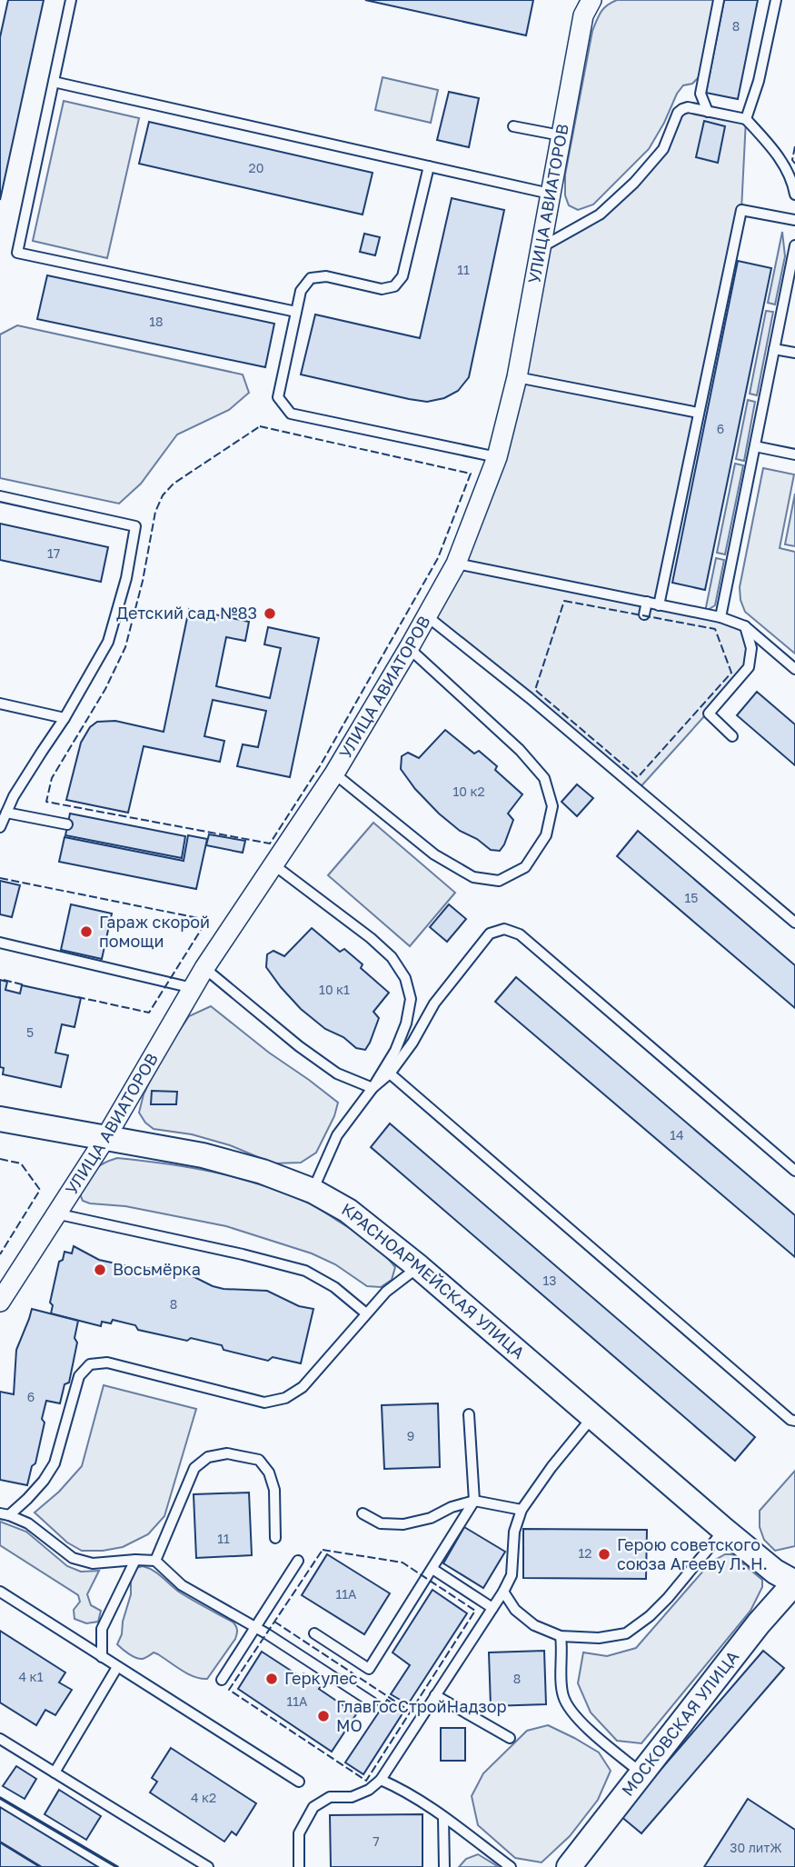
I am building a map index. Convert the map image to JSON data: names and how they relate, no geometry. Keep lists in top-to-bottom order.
{
  "streets": {
    "street": ["УЛИЦА АВИАТОРОВ", "КРАСНОАРМЕЙСКАЯ УЛИЦА", "МОСКОВСКАЯ УЛИЦА"]
  },
  "crossings": [
    ["УЛИЦА АВИАТОРОВ", "КРАСНОАРМЕЙСКАЯ УЛИЦА"],
    ["КРАСНОАРМЕЙСКАЯ УЛИЦА", "МОСКОВСКАЯ УЛИЦА"]
  ],
  "places": [
    "Детский сад №83",
    "Гараж скорой помощи",
    "Восьмёрка",
    "Герою советского союза Агееву Л. Н.",
    "Геркулес",
    "ГлавГосСтройНадзор МО"
  ],
  "house_numbers": [
    "8",
    "20",
    "11",
    "18",
    "6",
    "17",
    "10 к2",
    "15",
    "10 к1",
    "5",
    "14",
    "13",
    "8",
    "6",
    "9",
    "11",
    "12",
    "11А",
    "4 к1",
    "8",
    "11А",
    "4 к2",
    "7",
    "30 литЖ"
  ]
}
